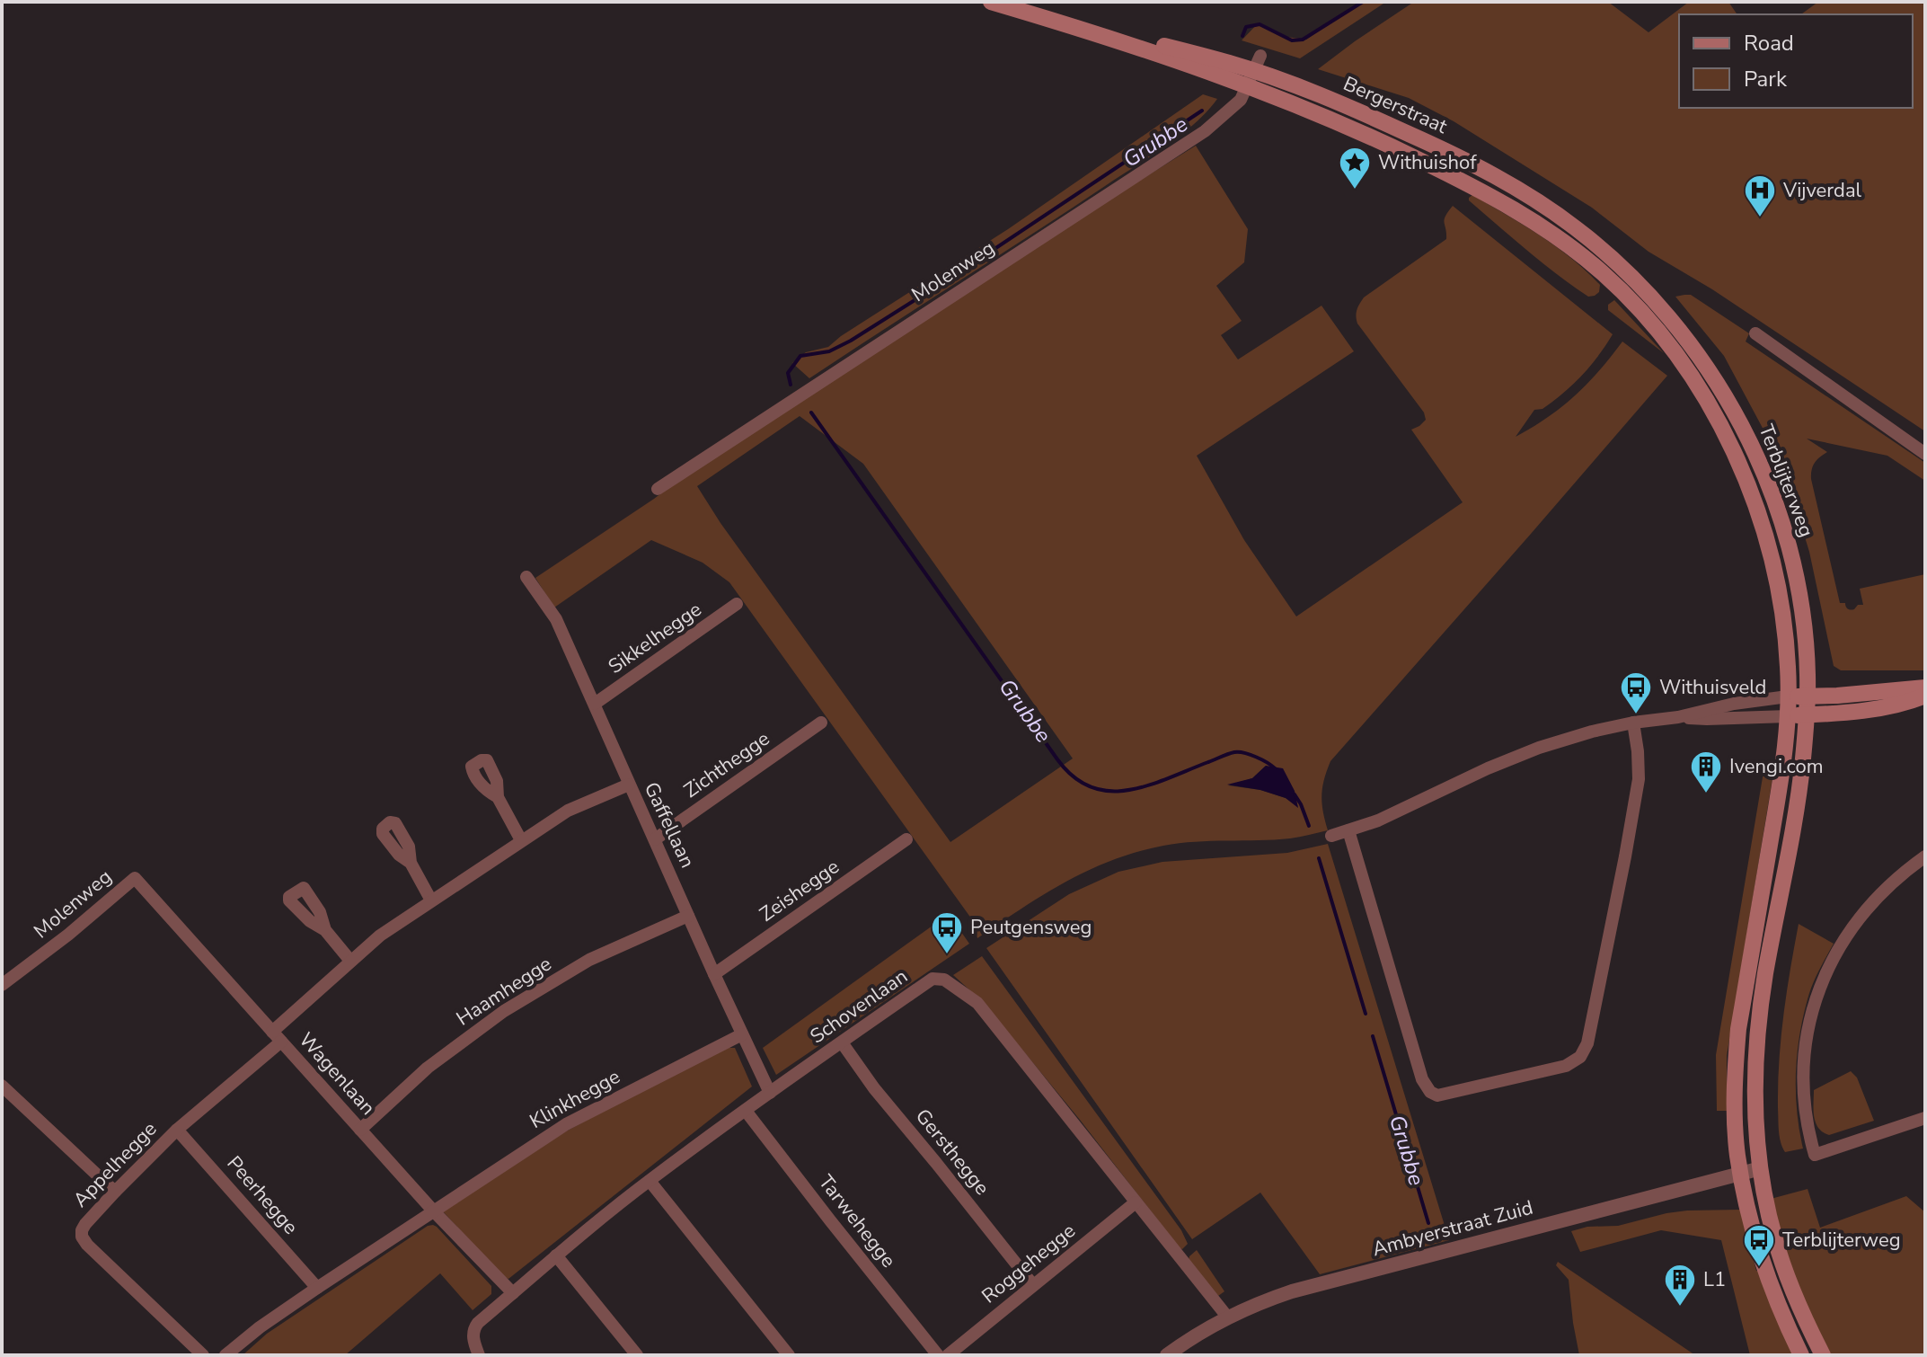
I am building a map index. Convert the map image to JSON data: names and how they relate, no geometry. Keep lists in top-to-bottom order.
{
  "streets": {
    "main road": ["Bergerstraat", "Terblijterweg"],
    "street": [
      "Molenweg",
      "Sikkelhegge",
      "Zichthegge",
      "Gaffellaan",
      "Zeishegge",
      "Haamhegge",
      "Schovenlaan",
      "Wagenlaan",
      "Klinkhegge",
      "Gersthegge",
      "Appelhegge",
      "Peerhegge",
      "Tarwehegge",
      "Ambyerstraat Zuid",
      "Roggehegge"
    ]
  },
  "crossings": [
    ["Bergerstraat", "Molenweg"],
    ["Bergerstraat", "Terblijterweg"],
    ["Molenweg", "Wagenlaan"],
    ["Terblijterweg", "Ambyerstraat Zuid"],
    ["Sikkelhegge", "Gaffellaan"],
    ["Zichthegge", "Gaffellaan"],
    ["Gaffellaan", "Zeishegge"],
    ["Gaffellaan", "Haamhegge"],
    ["Gaffellaan", "Schovenlaan"],
    ["Gaffellaan", "Klinkhegge"],
    ["Gaffellaan", "Appelhegge"],
    ["Haamhegge", "Wagenlaan"],
    ["Schovenlaan", "Wagenlaan"],
    ["Schovenlaan", "Gersthegge"],
    ["Schovenlaan", "Tarwehegge"],
    ["Schovenlaan", "Ambyerstraat Zuid"],
    ["Schovenlaan", "Roggehegge"],
    ["Wagenlaan", "Klinkhegge"],
    ["Wagenlaan", "Appelhegge"],
    ["Gersthegge", "Roggehegge"],
    ["Appelhegge", "Peerhegge"]
  ],
  "water": ["Grubbe"],
  "places": {
    "place": ["Withuishof"],
    "hospital": ["Vijverdal"],
    "bus stop": ["Withuisveld", "Peutgensweg", "Terblijterweg"],
    "building": ["Ivengi.com", "L1"]
  },
  "legend": ["Road", "Park"]
}
